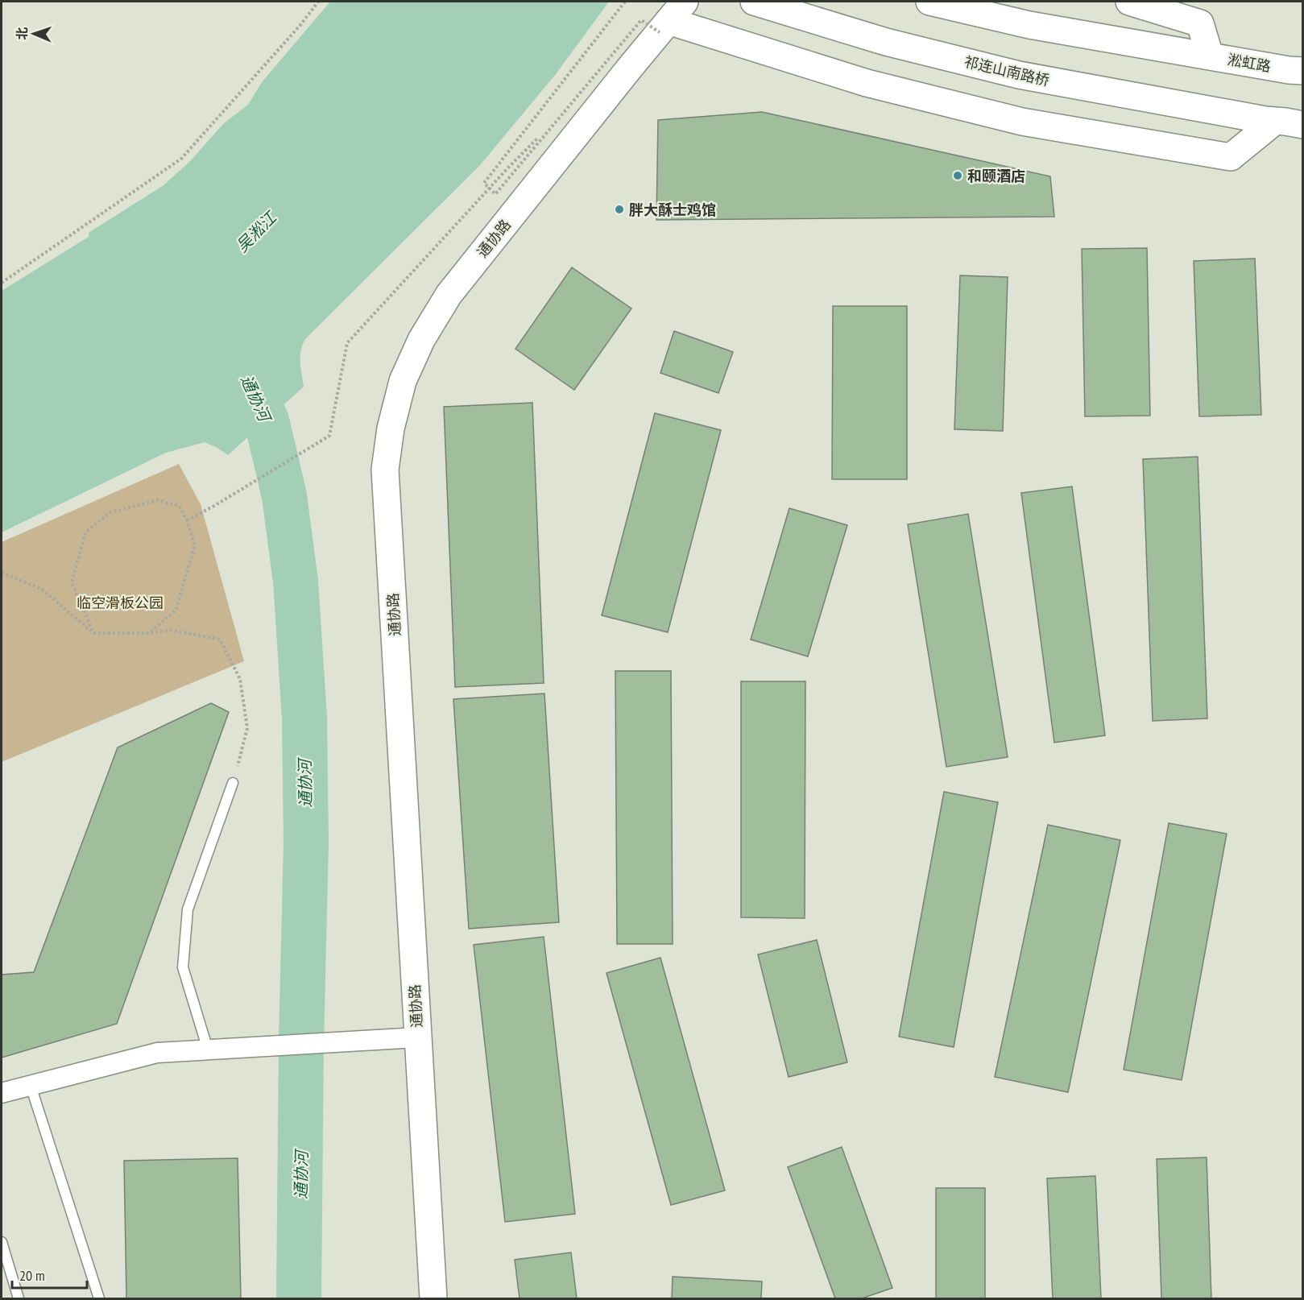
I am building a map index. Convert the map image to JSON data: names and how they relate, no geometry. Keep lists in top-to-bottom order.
{
  "streets": {
    "street": ["淞虹路", "祁连山南路桥", "通协路"]
  },
  "water": ["吴淞江", "通协河"],
  "parks": ["临空滑板公园"],
  "places": ["和颐酒店", "胖大酥士鸡馆"],
  "scale_bar": "20 m",
  "north": "left"
}
